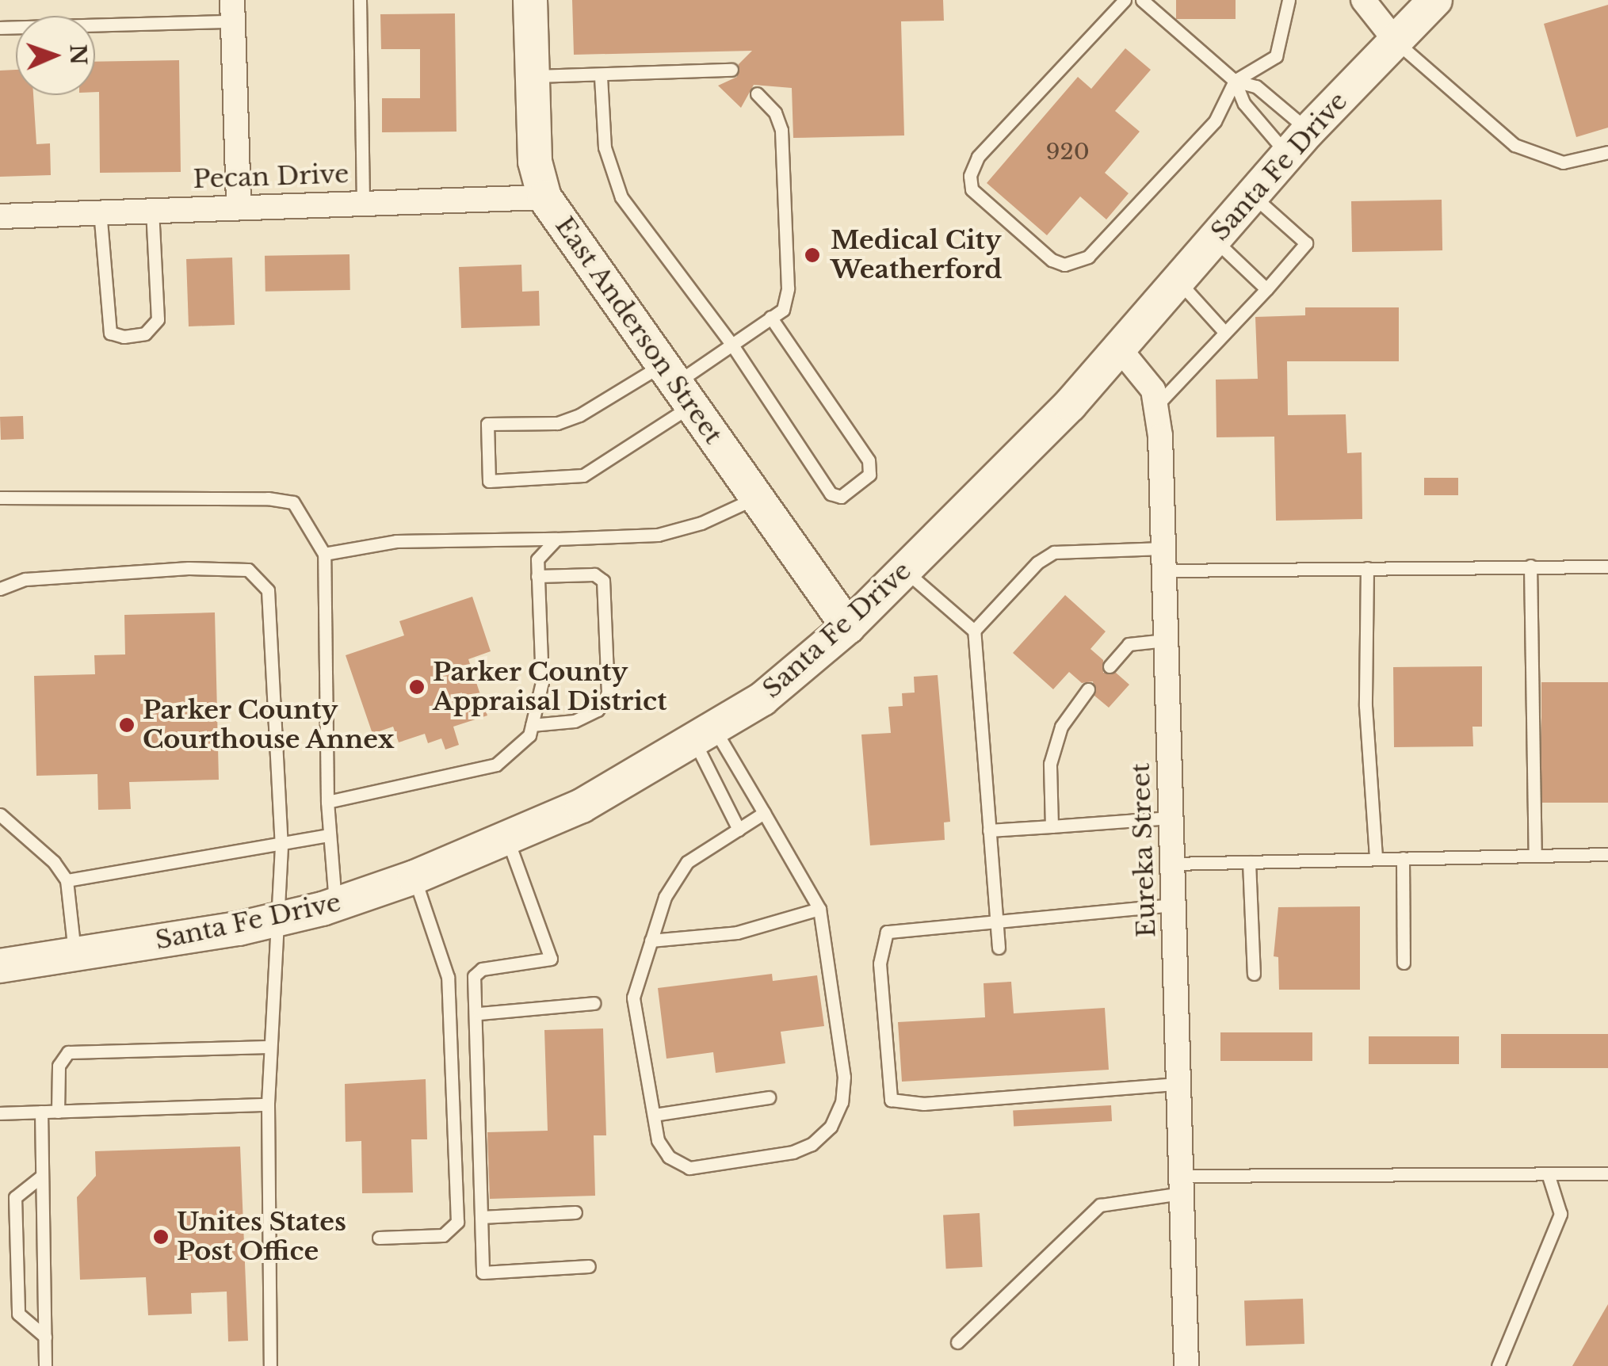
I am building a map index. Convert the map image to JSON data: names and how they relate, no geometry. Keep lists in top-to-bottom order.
{
  "streets": {
    "main road": ["Santa Fe Drive", "East Anderson Street"],
    "street": ["Pecan Drive", "Eureka Street"]
  },
  "crossings": [
    ["Santa Fe Drive", "East Anderson Street"],
    ["Santa Fe Drive", "Eureka Street"],
    ["Pecan Drive", "East Anderson Street"]
  ],
  "places": [
    "Medical City Weatherford",
    "Parker County Appraisal District",
    "Parker County Courthouse Annex",
    "Unites States Post Office"
  ],
  "house_numbers": ["920"],
  "north": "right"
}
